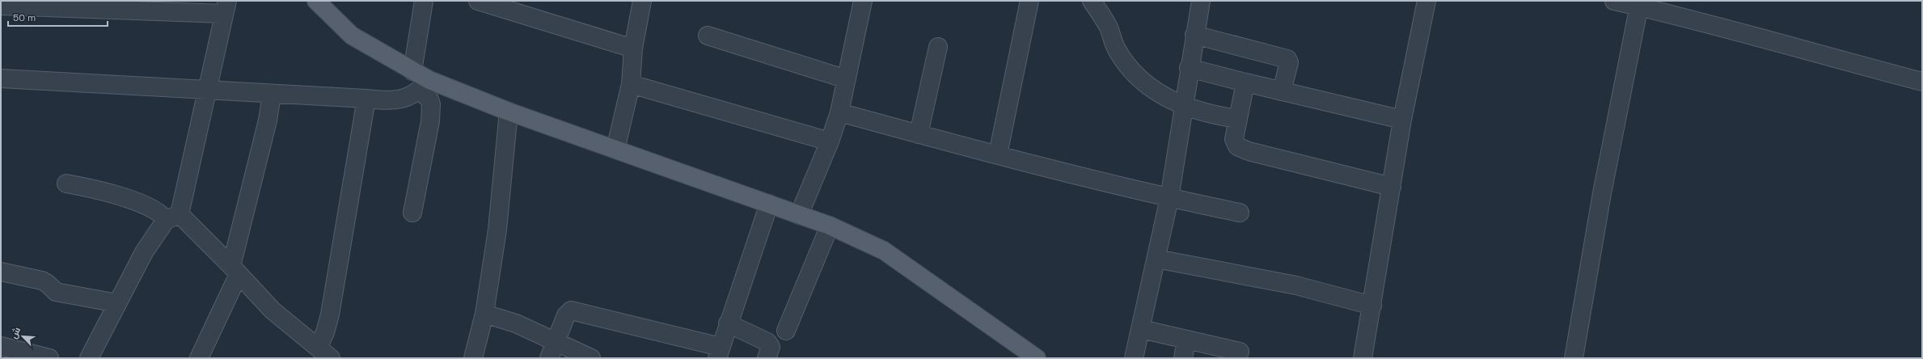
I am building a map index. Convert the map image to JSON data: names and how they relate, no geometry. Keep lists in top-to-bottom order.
{
  "scale_bar": "50 m",
  "north": "top left"
}
